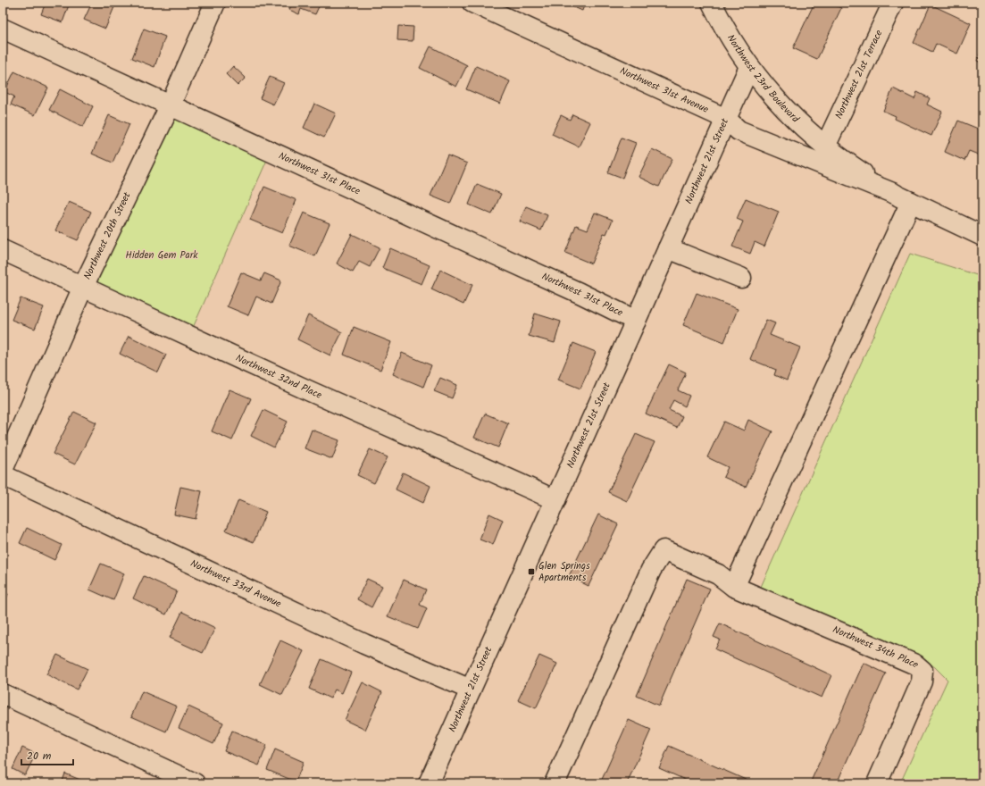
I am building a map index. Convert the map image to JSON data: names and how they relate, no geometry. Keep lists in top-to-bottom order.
{
  "streets": {
    "street": [
      "Northwest 21st Terrace",
      "Northwest 23rd Boulevard",
      "Northwest 31st Avenue",
      "Northwest 21st Street",
      "Northwest 31st Place",
      "Northwest 20th Street",
      "Northwest 32nd Place",
      "Northwest 33rd Avenue",
      "Northwest 34th Place"
    ]
  },
  "crossings": [
    ["Northwest 21st Terrace", "Northwest 23rd Boulevard"],
    ["Northwest 21st Terrace", "Northwest 31st Avenue"],
    ["Northwest 23rd Boulevard", "Northwest 31st Avenue"],
    ["Northwest 23rd Boulevard", "Northwest 21st Street"],
    ["Northwest 31st Avenue", "Northwest 21st Street"],
    ["Northwest 21st Street", "Northwest 31st Place"],
    ["Northwest 21st Street", "Northwest 32nd Place"],
    ["Northwest 21st Street", "Northwest 33rd Avenue"],
    ["Northwest 31st Place", "Northwest 20th Street"],
    ["Northwest 20th Street", "Northwest 32nd Place"]
  ],
  "parks": ["Hidden Gem Park"],
  "places": {
    "transit": ["Glen Springs Apartments"]
  },
  "scale_bar": "20 m"
}
